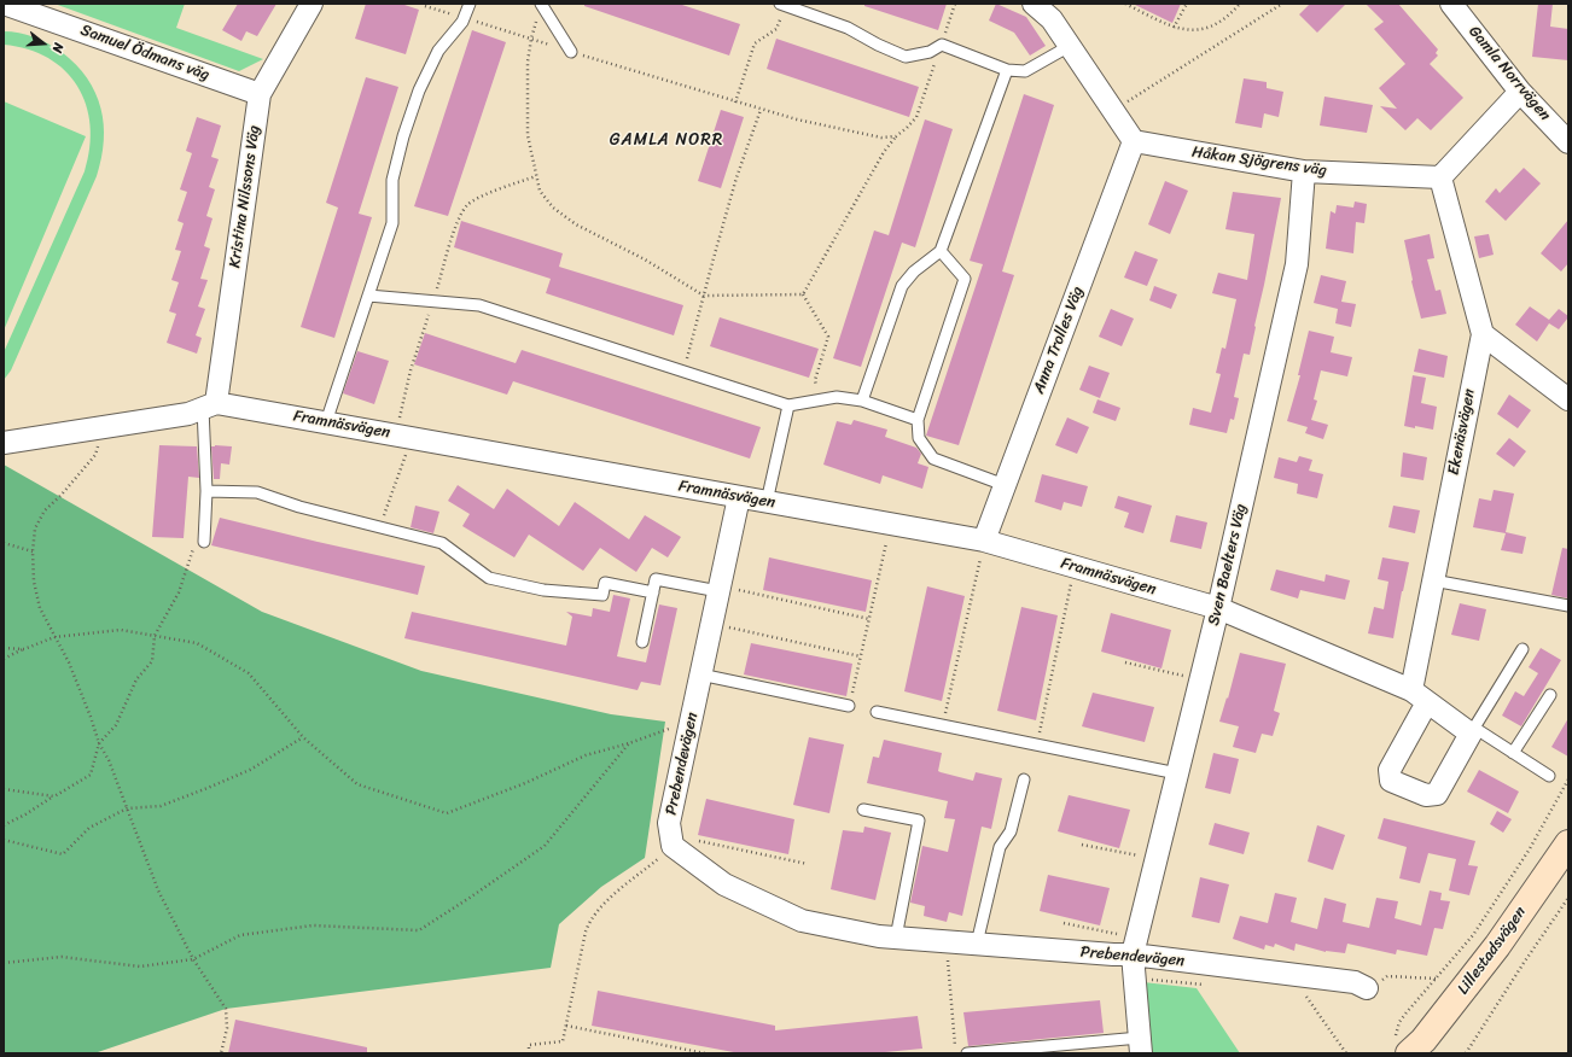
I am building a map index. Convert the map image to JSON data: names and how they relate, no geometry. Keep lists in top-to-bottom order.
{
  "streets": {
    "main road": ["Lillestadsvägen"],
    "street": [
      "Samuel Ödmans väg",
      "Gamla Norrvägen",
      "Håkan Sjögrens väg",
      "Kristina Nilssons Väg",
      "Anna Trolles Väg",
      "Framnäsvägen",
      "Ekenäsvägen",
      "Sven Baelters Väg",
      "Prebendevägen"
    ]
  },
  "crossings": [
    ["Samuel Ödmans väg", "Kristina Nilssons Väg"],
    ["Håkan Sjögrens väg", "Anna Trolles Väg"],
    ["Håkan Sjögrens väg", "Ekenäsvägen"],
    ["Håkan Sjögrens väg", "Sven Baelters Väg"],
    ["Kristina Nilssons Väg", "Framnäsvägen"],
    ["Anna Trolles Väg", "Framnäsvägen"],
    ["Framnäsvägen", "Ekenäsvägen"],
    ["Framnäsvägen", "Sven Baelters Väg"],
    ["Framnäsvägen", "Prebendevägen"],
    ["Sven Baelters Väg", "Prebendevägen"]
  ],
  "districts": ["GAMLA NORR"],
  "north": "right"
}
